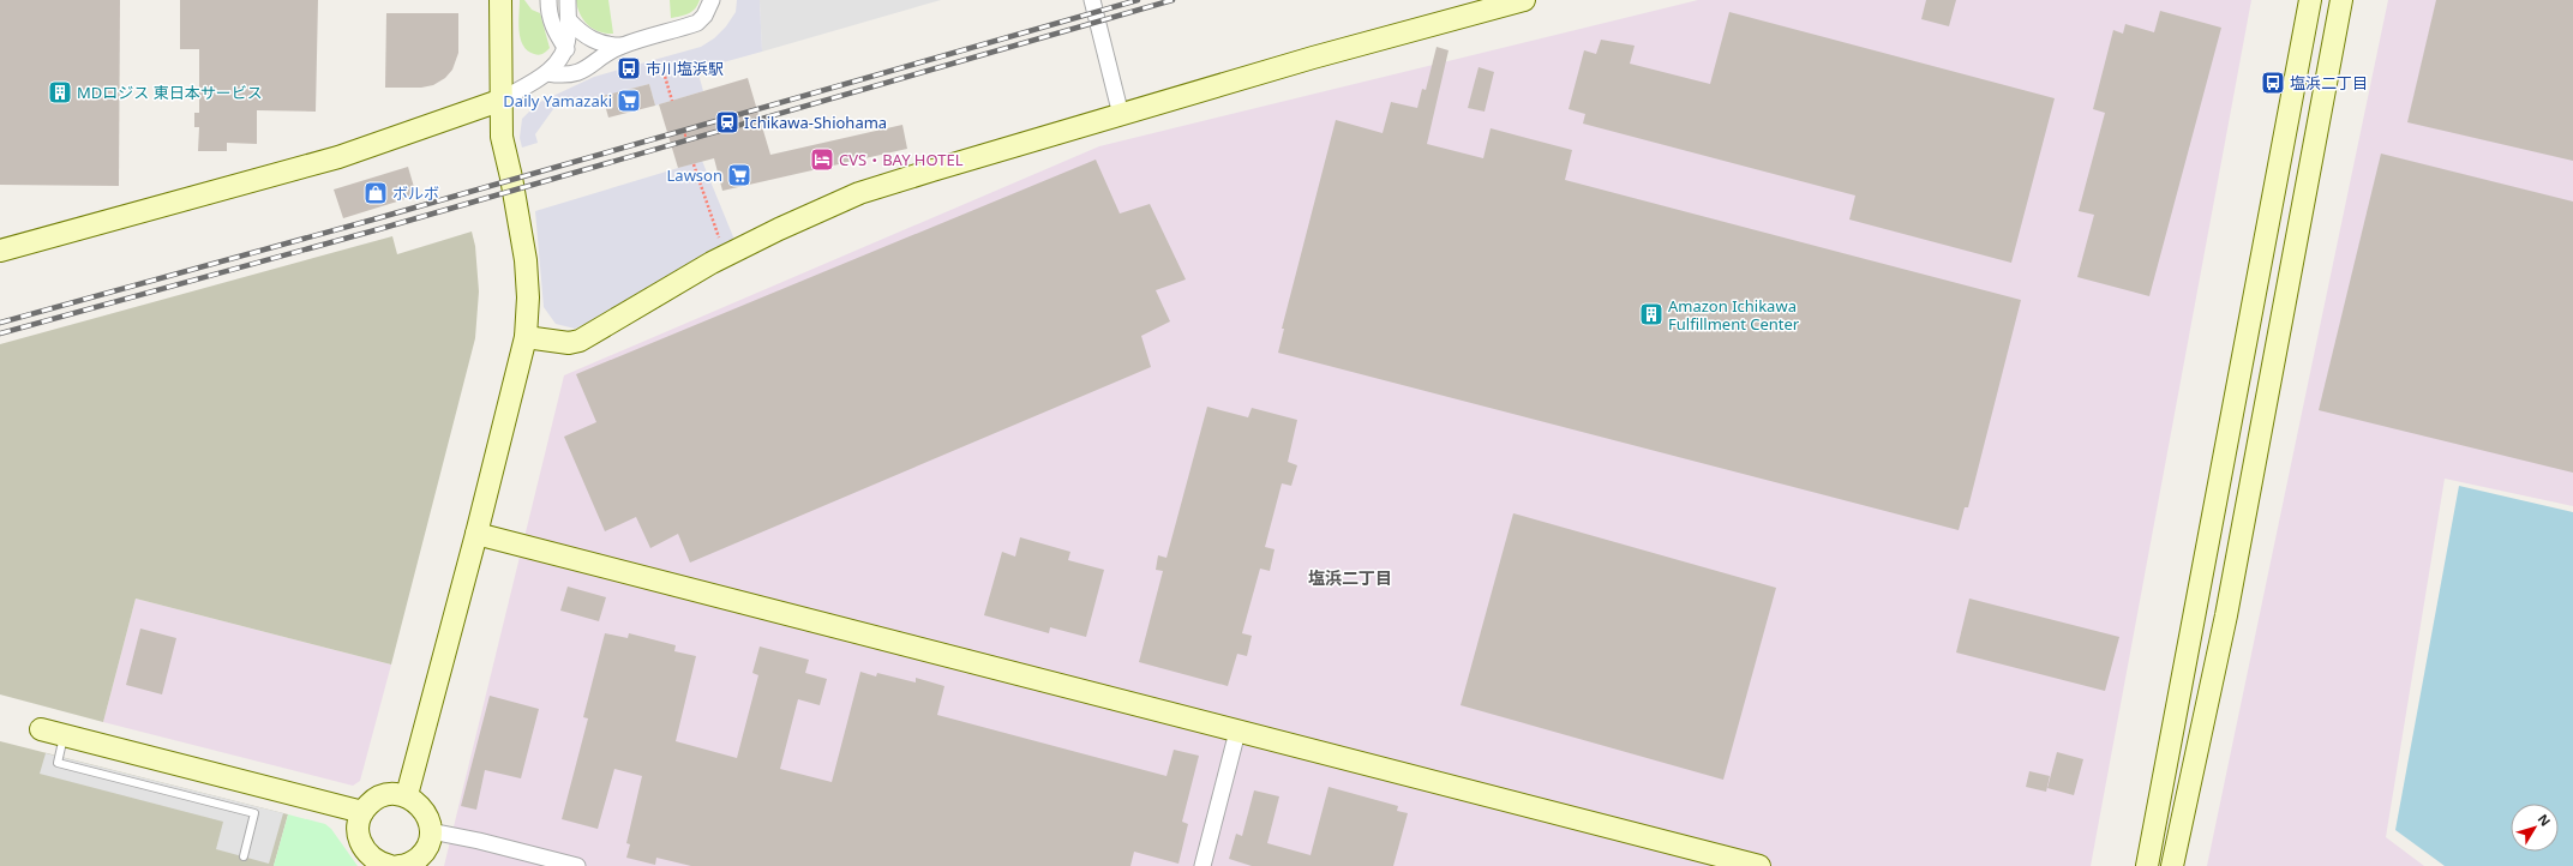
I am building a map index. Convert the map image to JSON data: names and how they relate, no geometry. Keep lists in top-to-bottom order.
{
  "districts": ["塩浜二丁目"],
  "places": {
    "bus stop": ["市川塩浜駅", "塩浜二丁目"],
    "building": ["MDロジス 東日本サービス", "Amazon Ichikawa Fulfillment Center"],
    "supermarket": ["Daily Yamazaki", "Lawson"],
    "station": ["Ichikawa-Shiohama"],
    "hotel": ["CVS・BAY HOTEL"],
    "shop": ["ボルボ"]
  },
  "north": "top right"
}
